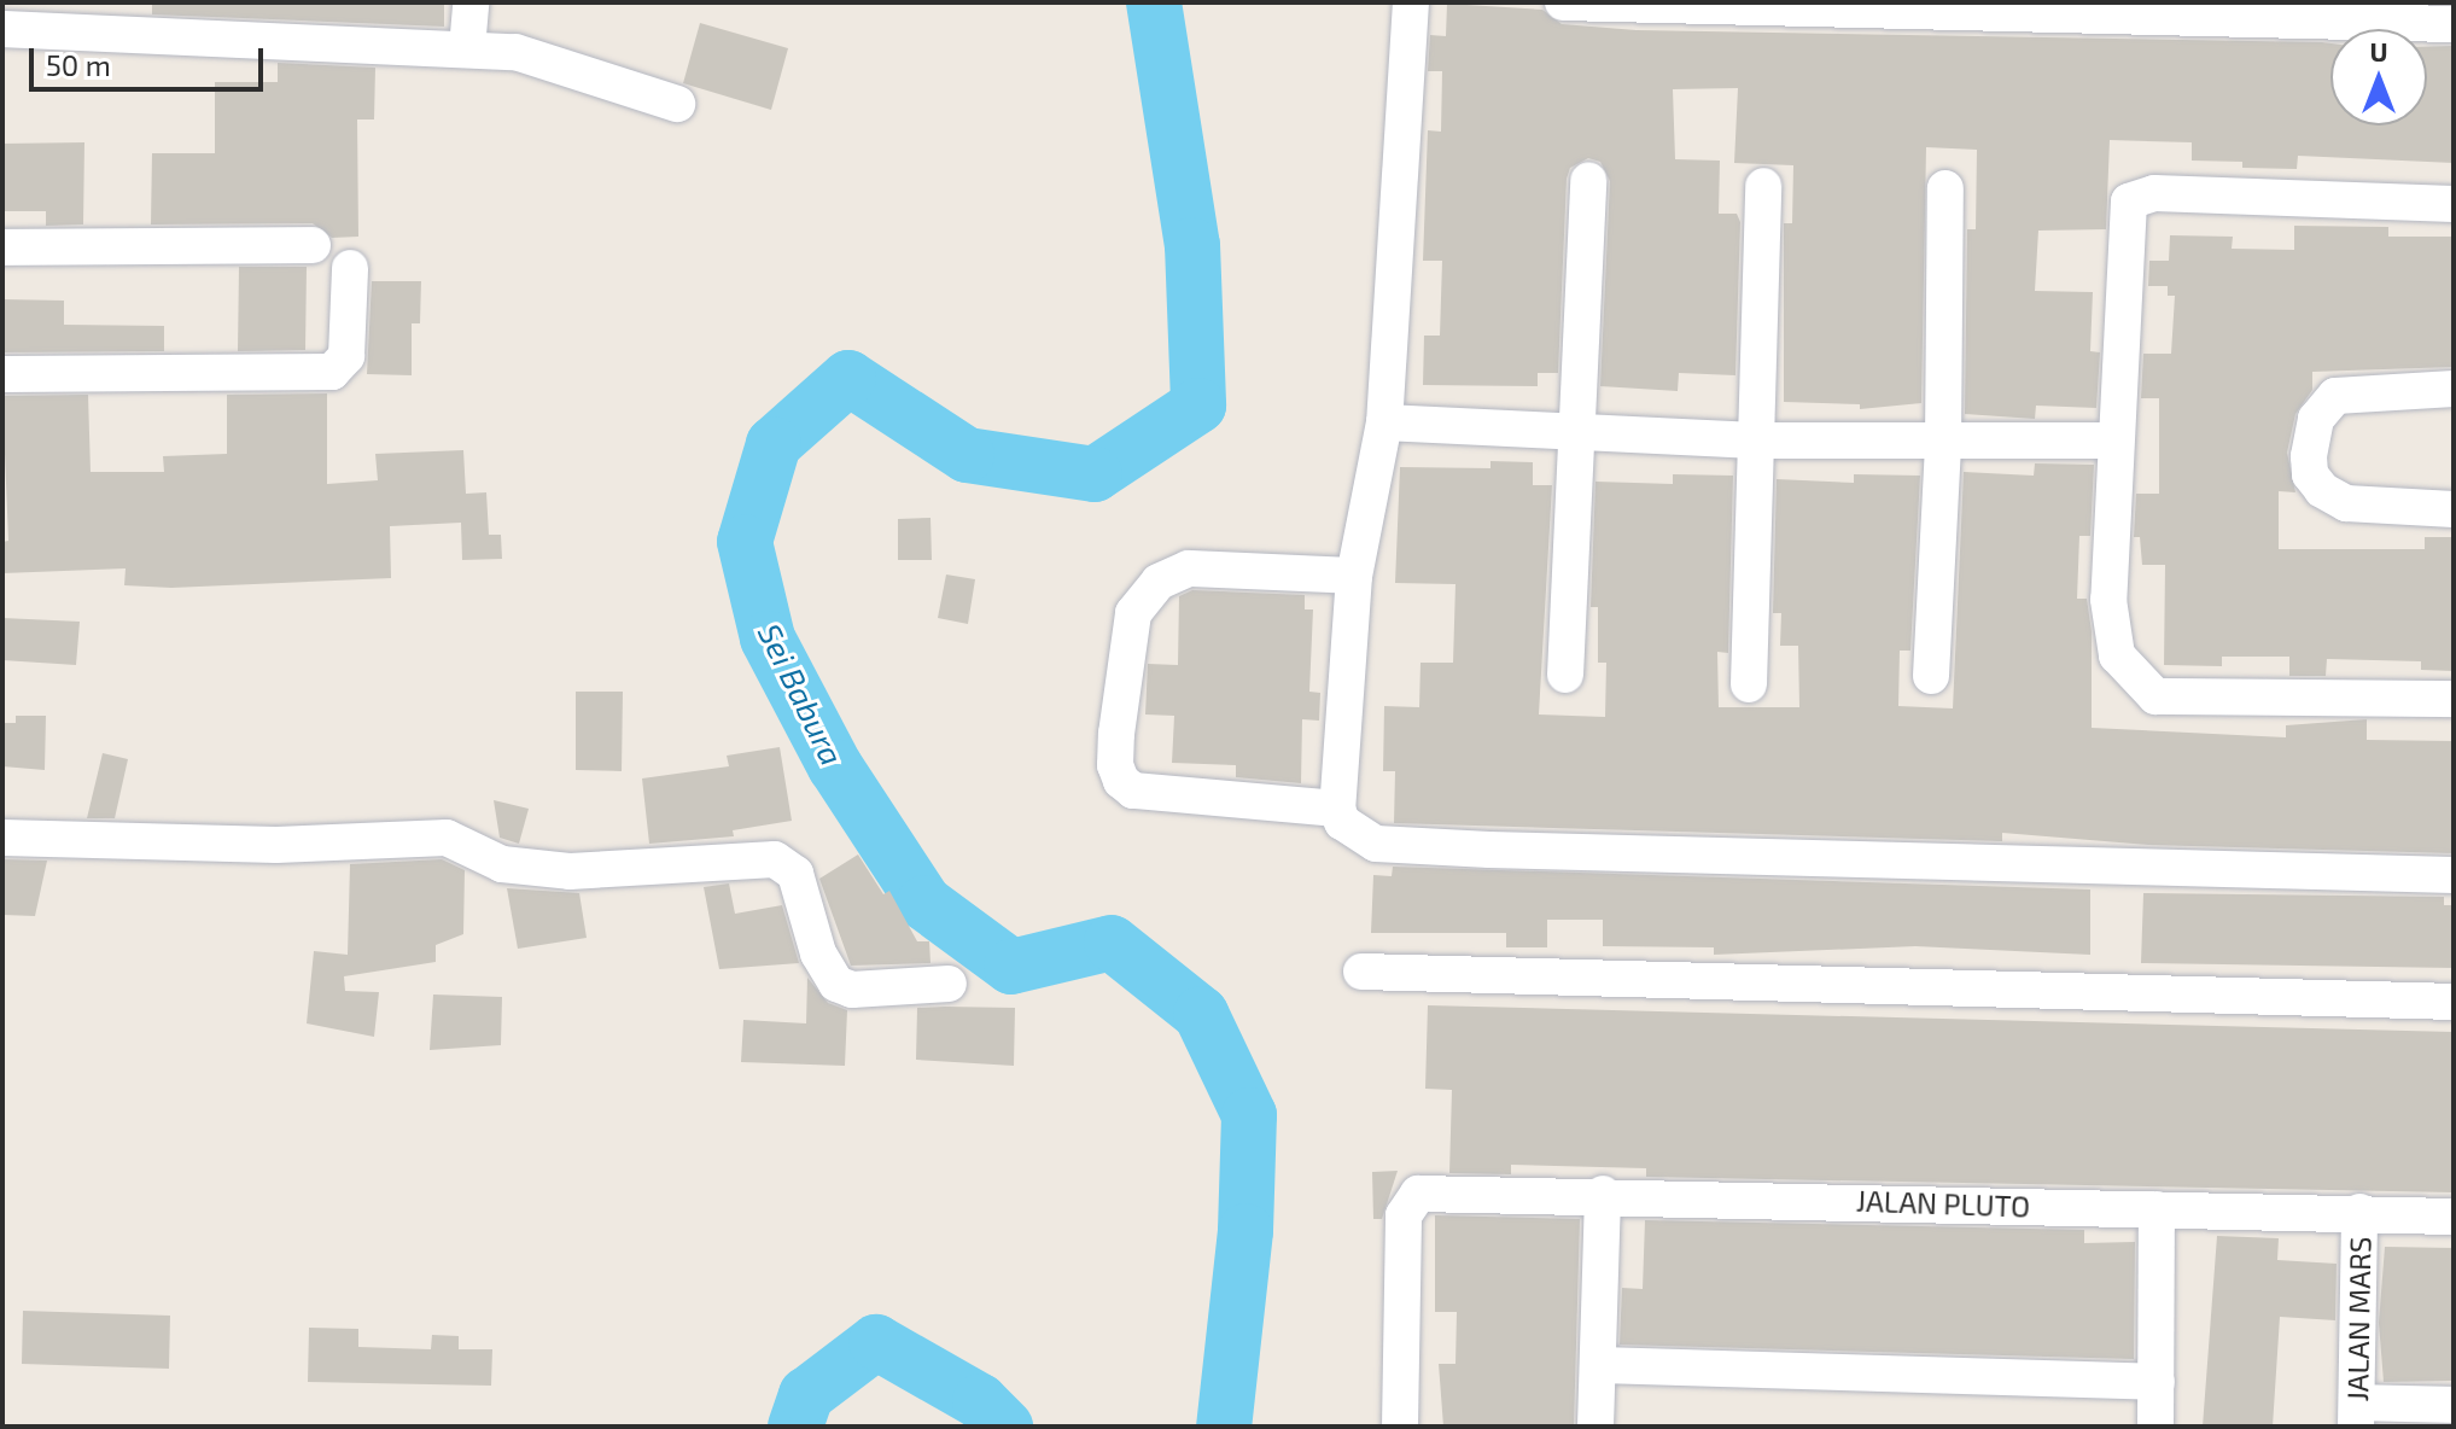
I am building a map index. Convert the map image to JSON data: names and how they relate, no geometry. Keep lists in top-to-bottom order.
{
  "streets": {
    "street": ["JALAN PLUTO", "JALAN MARS"]
  },
  "crossings": [
    ["JALAN PLUTO", "JALAN MARS"]
  ],
  "water": ["Sei Babura"],
  "scale_bar": "50 m",
  "north": "top"
}
